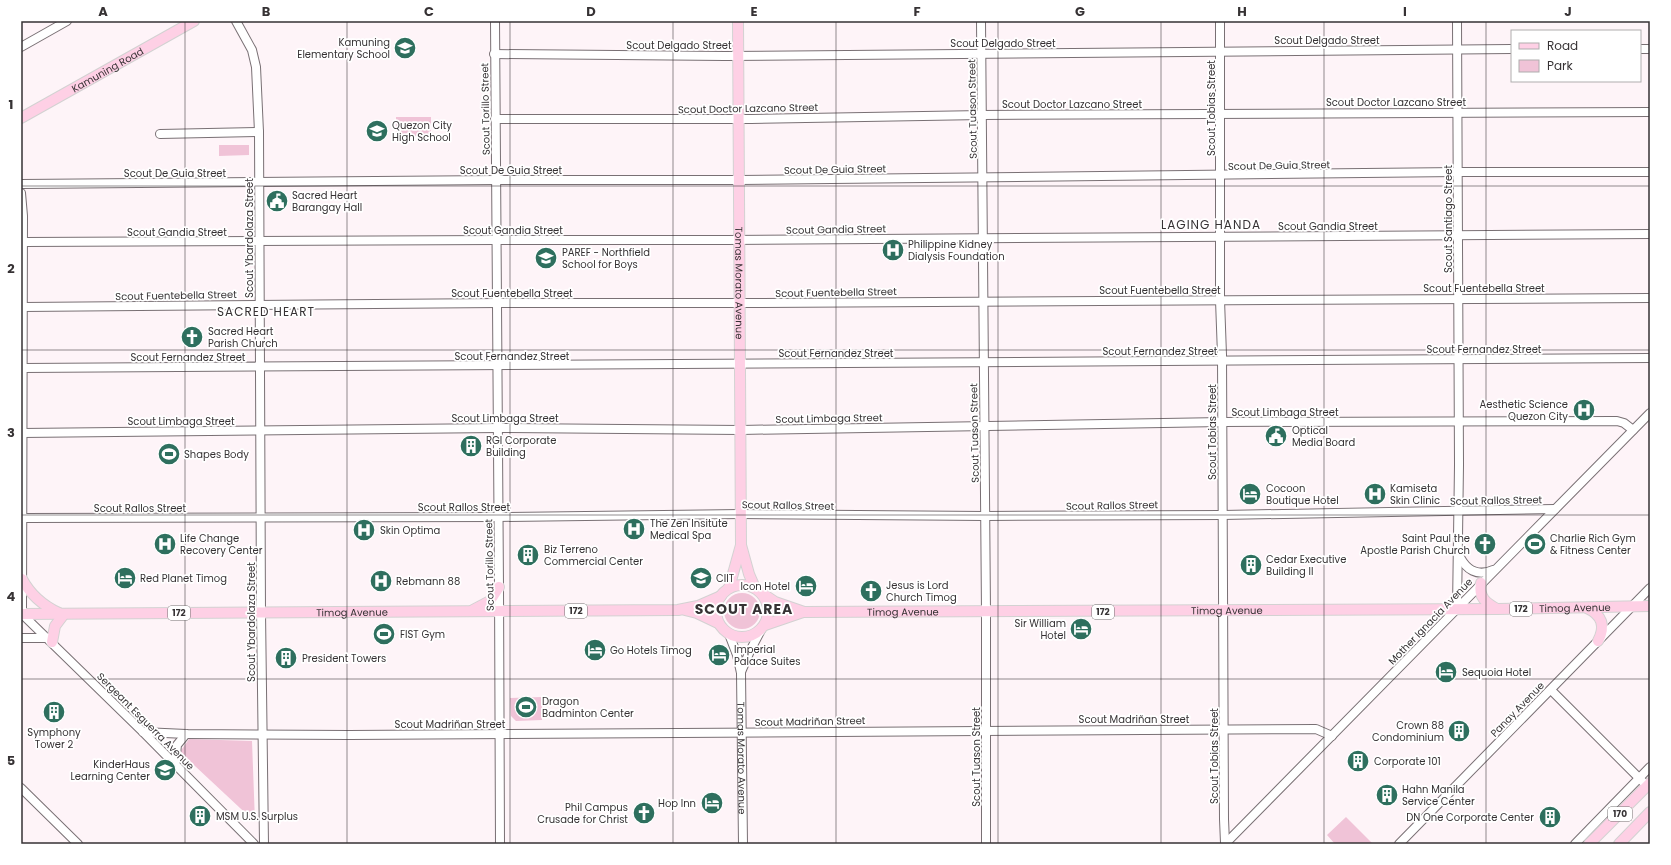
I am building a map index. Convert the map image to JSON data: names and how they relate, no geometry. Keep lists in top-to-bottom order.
{
  "streets": {
    "main road": [
      "Kamuning Road",
      "Tomas Morato Avenue",
      "Timog Avenue",
      "172",
      "170"
    ],
    "street": [
      "Scout Delgado Street",
      "Scout Doctor Lazcano Street",
      "Scout Tobias Street",
      "Scout Torillo Street",
      "Scout Tuason Street",
      "Scout De Guia Street",
      "Scout Santiago Street",
      "Scout Gandia Street",
      "Scout Ybardolaza Street",
      "Scout Fuentebella Street",
      "Scout Fernandez Street",
      "Scout Limbaga Street",
      "Scout Rallos Street",
      "Mother Ignacia Avenue",
      "Panay Avenue",
      "Scout Madriñan Street",
      "Sergeant Esguerra Avenue"
    ]
  },
  "crossings": [
    ["Scout Delgado Street", "Scout Tobias Street"],
    ["Scout Delgado Street", "Scout Torillo Street"],
    ["Scout Delgado Street", "Scout Tuason Street"],
    ["Scout Delgado Street", "Scout Santiago Street"],
    ["Scout Delgado Street", "Tomas Morato Avenue"],
    ["Scout Doctor Lazcano Street", "Scout Tobias Street"],
    ["Scout Doctor Lazcano Street", "Scout Torillo Street"],
    ["Scout Doctor Lazcano Street", "Scout Tuason Street"],
    ["Scout Doctor Lazcano Street", "Scout Santiago Street"],
    ["Scout Doctor Lazcano Street", "Tomas Morato Avenue"],
    ["Scout Tobias Street", "Scout De Guia Street"],
    ["Scout Tobias Street", "Scout Gandia Street"],
    ["Scout Tobias Street", "Scout Fuentebella Street"],
    ["Scout Tobias Street", "Scout Fernandez Street"],
    ["Scout Tobias Street", "Scout Limbaga Street"],
    ["Scout Tobias Street", "Scout Rallos Street"],
    ["Scout Tobias Street", "Timog Avenue"],
    ["Scout Tobias Street", "Mother Ignacia Avenue"],
    ["Scout Tobias Street", "Scout Madriñan Street"],
    ["Scout Torillo Street", "Scout De Guia Street"],
    ["Scout Torillo Street", "Scout Gandia Street"],
    ["Scout Torillo Street", "Scout Fuentebella Street"],
    ["Scout Torillo Street", "Scout Fernandez Street"],
    ["Scout Torillo Street", "Scout Limbaga Street"],
    ["Scout Torillo Street", "Scout Rallos Street"],
    ["Scout Torillo Street", "Timog Avenue"],
    ["Scout Torillo Street", "Scout Madriñan Street"],
    ["Scout Tuason Street", "Scout De Guia Street"],
    ["Scout Tuason Street", "Scout Gandia Street"],
    ["Scout Tuason Street", "Scout Fuentebella Street"],
    ["Scout Tuason Street", "Scout Fernandez Street"],
    ["Scout Tuason Street", "Scout Limbaga Street"],
    ["Scout Tuason Street", "Scout Rallos Street"],
    ["Scout Tuason Street", "Timog Avenue"],
    ["Scout Tuason Street", "Scout Madriñan Street"],
    ["Scout De Guia Street", "Scout Santiago Street"],
    ["Scout De Guia Street", "Scout Ybardolaza Street"],
    ["Scout De Guia Street", "Tomas Morato Avenue"],
    ["Scout Santiago Street", "Scout Gandia Street"],
    ["Scout Santiago Street", "Scout Fuentebella Street"],
    ["Scout Santiago Street", "Scout Fernandez Street"],
    ["Scout Santiago Street", "Scout Limbaga Street"],
    ["Scout Santiago Street", "Scout Rallos Street"],
    ["Scout Santiago Street", "Timog Avenue"],
    ["Scout Santiago Street", "Mother Ignacia Avenue"],
    ["Scout Gandia Street", "Scout Ybardolaza Street"],
    ["Scout Gandia Street", "Tomas Morato Avenue"],
    ["Scout Ybardolaza Street", "Scout Fuentebella Street"],
    ["Scout Ybardolaza Street", "Scout Fernandez Street"],
    ["Scout Ybardolaza Street", "Scout Limbaga Street"],
    ["Scout Ybardolaza Street", "Scout Rallos Street"],
    ["Scout Ybardolaza Street", "Timog Avenue"],
    ["Scout Ybardolaza Street", "Scout Madriñan Street"],
    ["Tomas Morato Avenue", "Scout Fuentebella Street"],
    ["Tomas Morato Avenue", "Scout Fernandez Street"],
    ["Tomas Morato Avenue", "Scout Limbaga Street"],
    ["Tomas Morato Avenue", "Scout Rallos Street"],
    ["Tomas Morato Avenue", "Timog Avenue"],
    ["Tomas Morato Avenue", "172"],
    ["Tomas Morato Avenue", "Scout Madriñan Street"],
    ["Scout Limbaga Street", "Mother Ignacia Avenue"],
    ["Scout Rallos Street", "Mother Ignacia Avenue"],
    ["Timog Avenue", "172"],
    ["Timog Avenue", "Mother Ignacia Avenue"],
    ["Timog Avenue", "Panay Avenue"],
    ["Timog Avenue", "Sergeant Esguerra Avenue"],
    ["Mother Ignacia Avenue", "Scout Madriñan Street"],
    ["Scout Madriñan Street", "Sergeant Esguerra Avenue"]
  ],
  "districts": ["LAGING HANDA", "SACRED HEART", "SCOUT AREA"],
  "places": {
    "school or university": [
      "Kamuning Elementary School",
      "Quezon City High School",
      "PAREF - Northfield School for Boys",
      "CIIT",
      "KinderHaus Learning Center"
    ],
    "public building": ["Sacred Heart Barangay Hall", "Optical Media Board"],
    "hospital": [
      "Philippine Kidney Dialysis Foundation",
      "Aesthetic Science Quezon City",
      "Kamiseta Skin Clinic",
      "The Zen Insitute Medical Spa",
      "Skin Optima",
      "Life Change Recovery Center",
      "Rebmann 88"
    ],
    "church": [
      "Sacred Heart Parish Church",
      "Saint Paul the Apostle Parish Church",
      "Jesus is Lord Church Timog",
      "Phil Campus Crusade for Christ"
    ],
    "building": [
      "RGI Corporate Building",
      "Biz Terreno Commercial Center",
      "Cedar Executive Building II",
      "President Towers",
      "Symphony Tower 2",
      "Crown 88 Condominium",
      "Corporate 101",
      "Hahn Manila Service Center",
      "MSM U.S. Surplus",
      "DN One Corporate Center"
    ],
    "sports": [
      "Shapes Body",
      "Charlie Rich Gym & Fitness Center",
      "FIST Gym",
      "Dragon Badminton Center"
    ],
    "hotel": [
      "Cocoon Boutique Hotel",
      "Red Planet Timog",
      "Icon Hotel",
      "Sir William Hotel",
      "Go Hotels Timog",
      "Imperial Palace Suites",
      "Sequoia Hotel",
      "Hop Inn"
    ]
  },
  "legend": ["Road", "Park"],
  "grid": {
    "columns": [
      "A",
      "B",
      "C",
      "D",
      "E",
      "F",
      "G",
      "H",
      "I",
      "J"
    ],
    "rows": [
      "1",
      "2",
      "3",
      "4",
      "5"
    ]
  }
}
